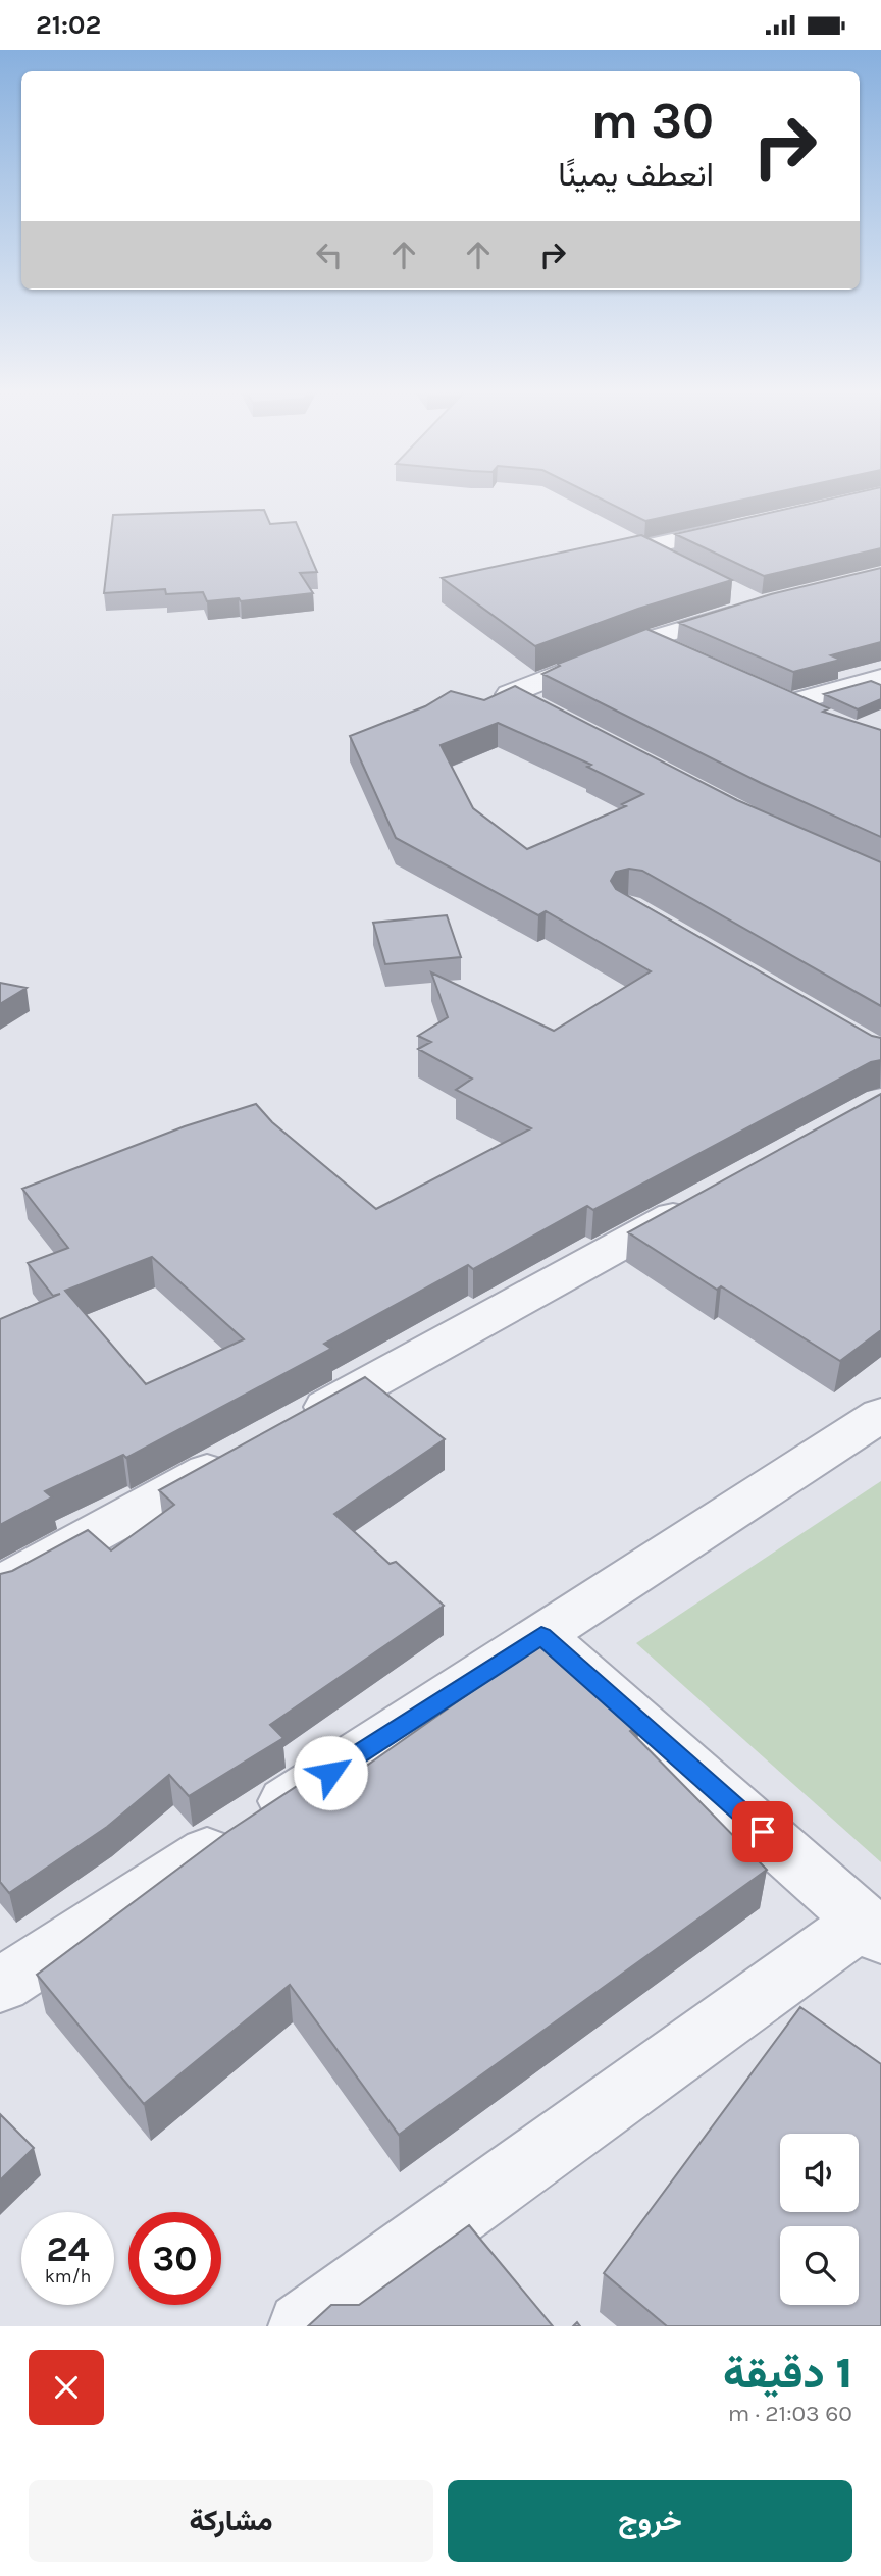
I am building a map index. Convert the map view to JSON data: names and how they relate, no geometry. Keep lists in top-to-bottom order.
{
  "page": {
    "status": "21:02",
    "turn": ["30 m", "انعطف يمينًا"],
    "speed": "24 km/h",
    "limit": "30",
    "heading": ["1 دقيقة", "60 m · 21:03"],
    "buttons": ["خروج", "مشاركة"]
  }
}
